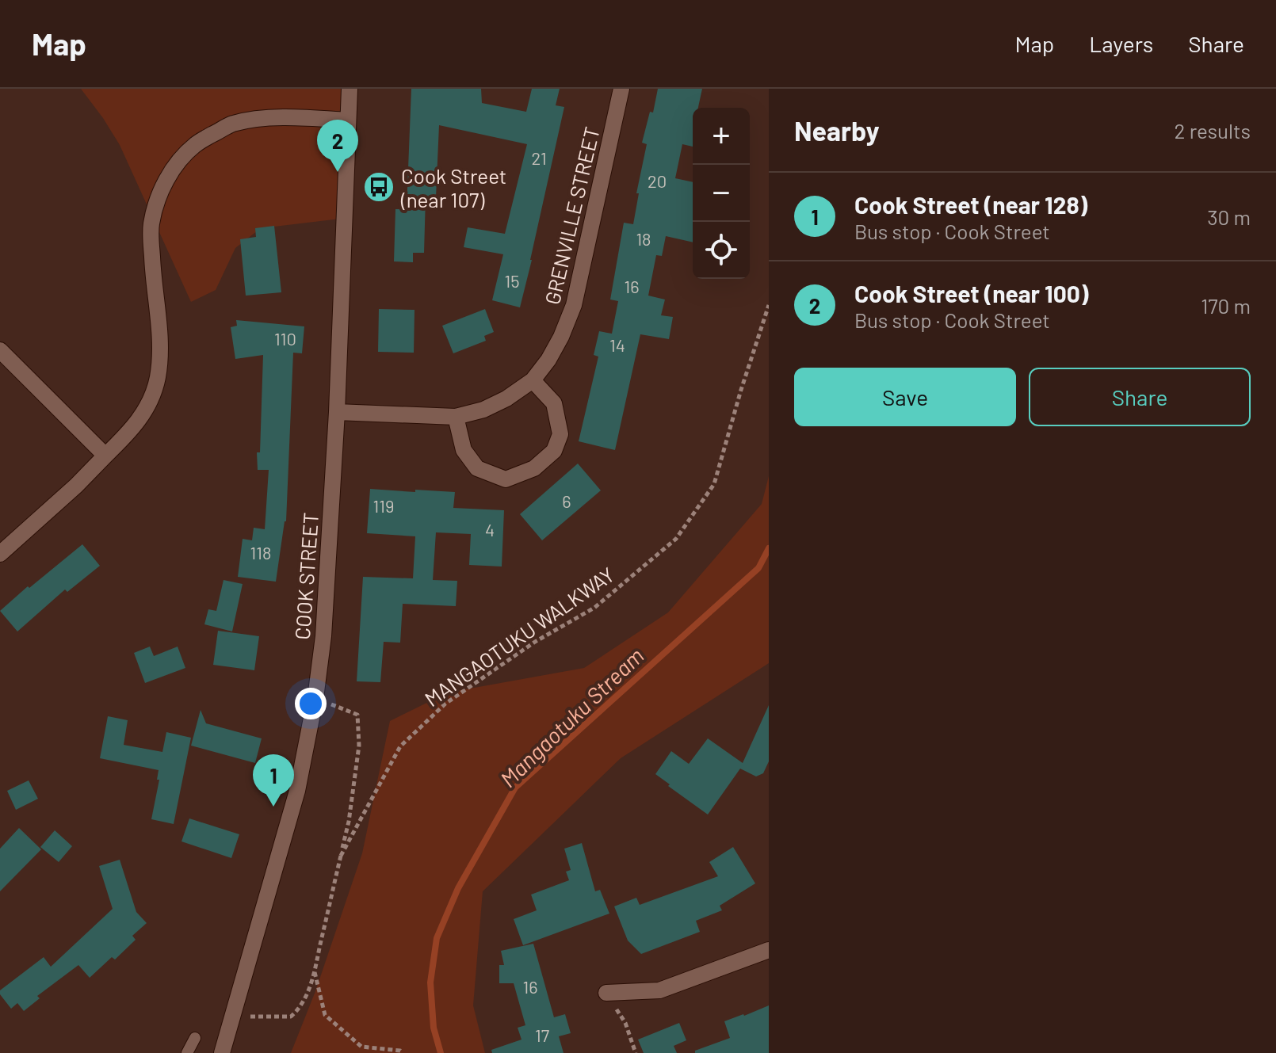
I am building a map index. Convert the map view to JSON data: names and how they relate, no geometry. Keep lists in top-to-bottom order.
{
  "streets": {
    "street": ["GRENVILLE STREET", "COOK STREET"],
    "path": ["MANGAOTUKU WALKWAY"]
  },
  "crossings": [
    ["GRENVILLE STREET", "COOK STREET"],
    ["COOK STREET", "MANGAOTUKU WALKWAY"]
  ],
  "water": ["Mangaotuku Stream"],
  "places": {
    "bus stop": ["Cook Street (near 107)"]
  },
  "house_numbers": [
    "21",
    "20",
    "18",
    "15",
    "16",
    "110",
    "14",
    "6",
    "119",
    "4",
    "118",
    "16",
    "17"
  ],
  "page": {
    "header": "Map",
    "nav": ["Map", "Layers", "Share"],
    "heading": ["Nearby", "2 results"],
    "map_buttons": ["+", "−"],
    "pins": ["2", "1"],
    "list": [
      {
        "mark": "1",
        "name": "Cook Street (near 128)",
        "note": "Bus stop · Cook Street",
        "value": "30 m"
      },
      {
        "mark": "2",
        "name": "Cook Street (near 100)",
        "note": "Bus stop · Cook Street",
        "value": "170 m"
      }
    ],
    "buttons": ["Save", "Share"]
  }
}
